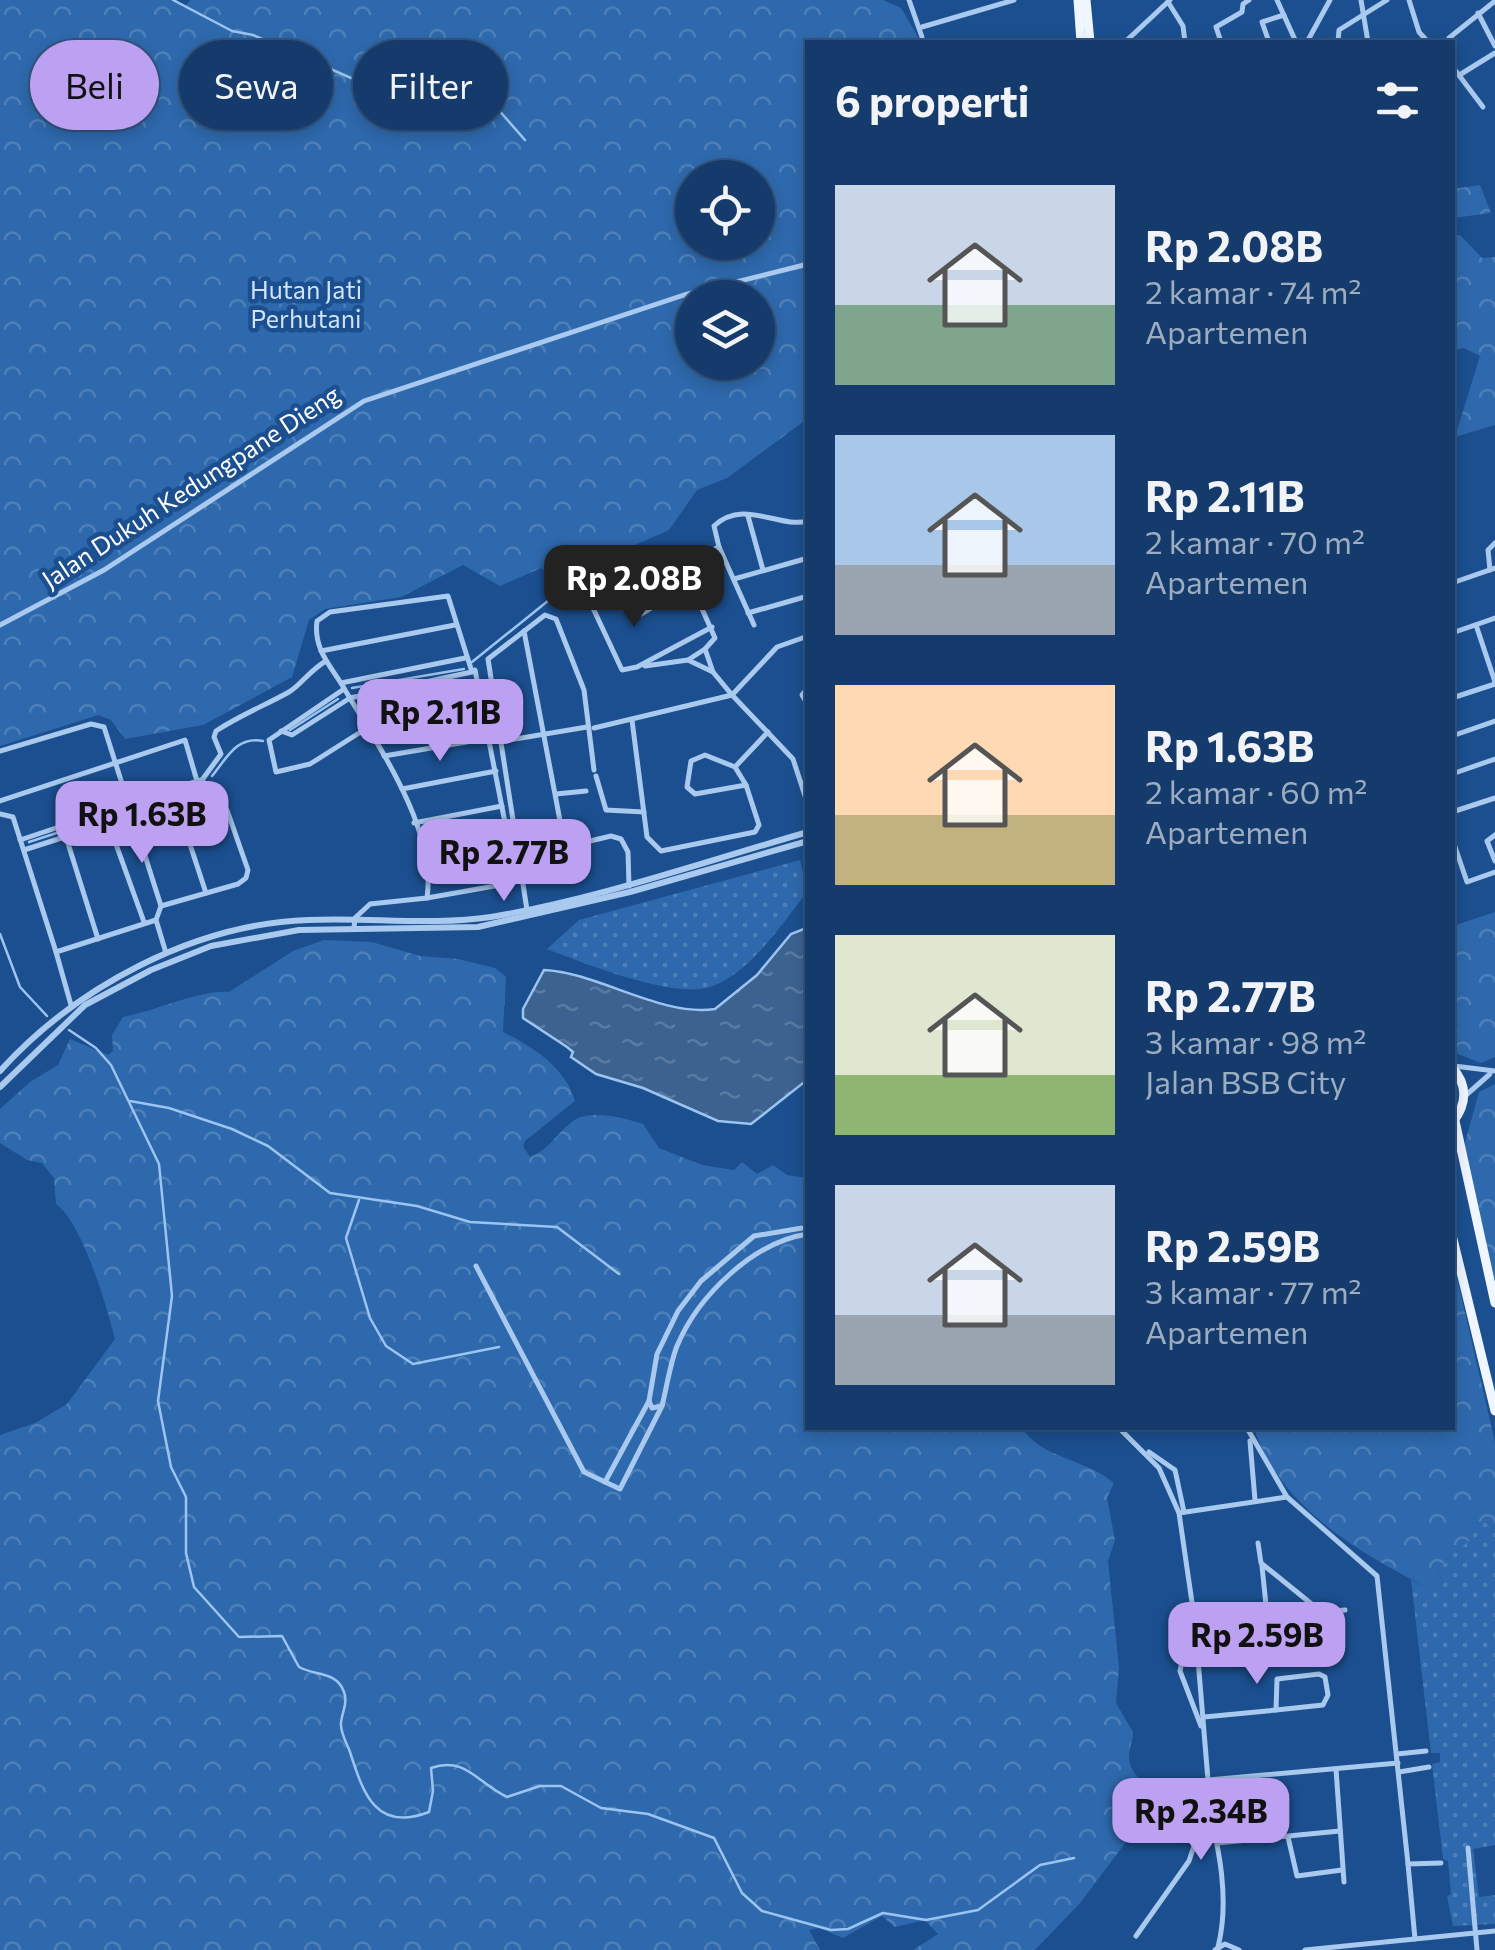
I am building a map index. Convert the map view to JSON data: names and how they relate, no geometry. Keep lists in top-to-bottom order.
{
  "streets": {
    "street": ["Jalan Dukuh Kedungpane Dieng"]
  },
  "parks": ["Hutan Jati Perhutani"],
  "page": {
    "chip": ["Beli", "Sewa", "Filter"],
    "heading": "6 properti",
    "list": [
      {
        "name": "Rp 2.08B",
        "note": "2 kamar · 74 m² · Apartemen"
      },
      {
        "name": "Rp 2.11B",
        "note": "2 kamar · 70 m² · Apartemen"
      },
      {
        "name": "Rp 1.63B",
        "note": "2 kamar · 60 m² · Apartemen"
      },
      {
        "name": "Rp 2.77B",
        "note": "3 kamar · 98 m² · Jalan BSB City"
      },
      {
        "name": "Rp 2.59B",
        "note": "3 kamar · 77 m² · Apartemen"
      }
    ],
    "price": [
      "Rp 2.08B",
      "Rp 2.11B",
      "Rp 1.63B",
      "Rp 2.77B",
      "Rp 2.59B",
      "Rp 2.34B"
    ]
  }
}
